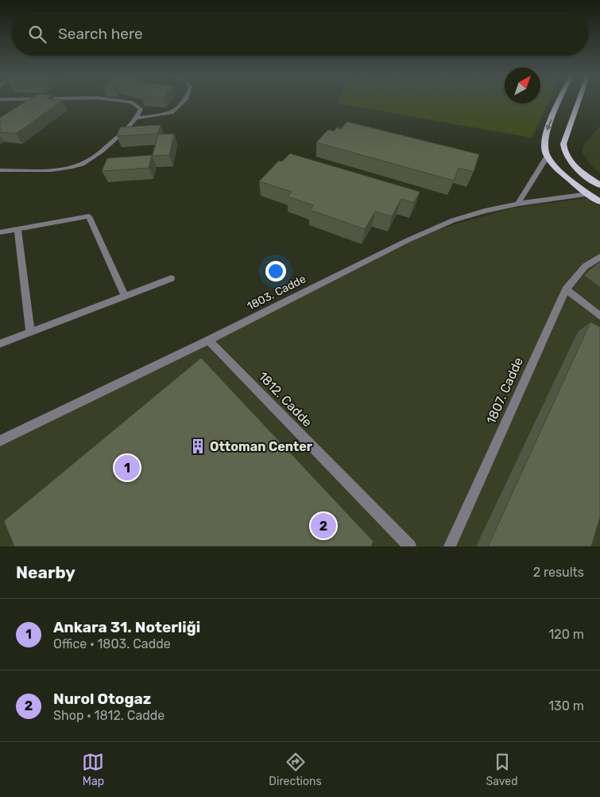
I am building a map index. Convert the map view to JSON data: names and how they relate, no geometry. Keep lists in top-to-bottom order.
{
  "streets": {
    "street": ["1803. Cadde", "1807. Cadde", "1812. Cadde"]
  },
  "crossings": [
    ["1803. Cadde", "1812. Cadde"]
  ],
  "places": {
    "building": ["Ottoman Center"]
  },
  "north": "top right",
  "page": {
    "search": "Search here",
    "pins": ["1", "2"],
    "heading": ["Nearby", "2 results"],
    "list": [
      {
        "mark": "1",
        "name": "Ankara 31. Noterliği",
        "note": "Office · 1803. Cadde",
        "value": "120 m"
      },
      {
        "mark": "2",
        "name": "Nurol Otogaz",
        "note": "Shop · 1812. Cadde",
        "value": "130 m"
      }
    ],
    "nav": ["Map", "Directions", "Saved"]
  }
}
